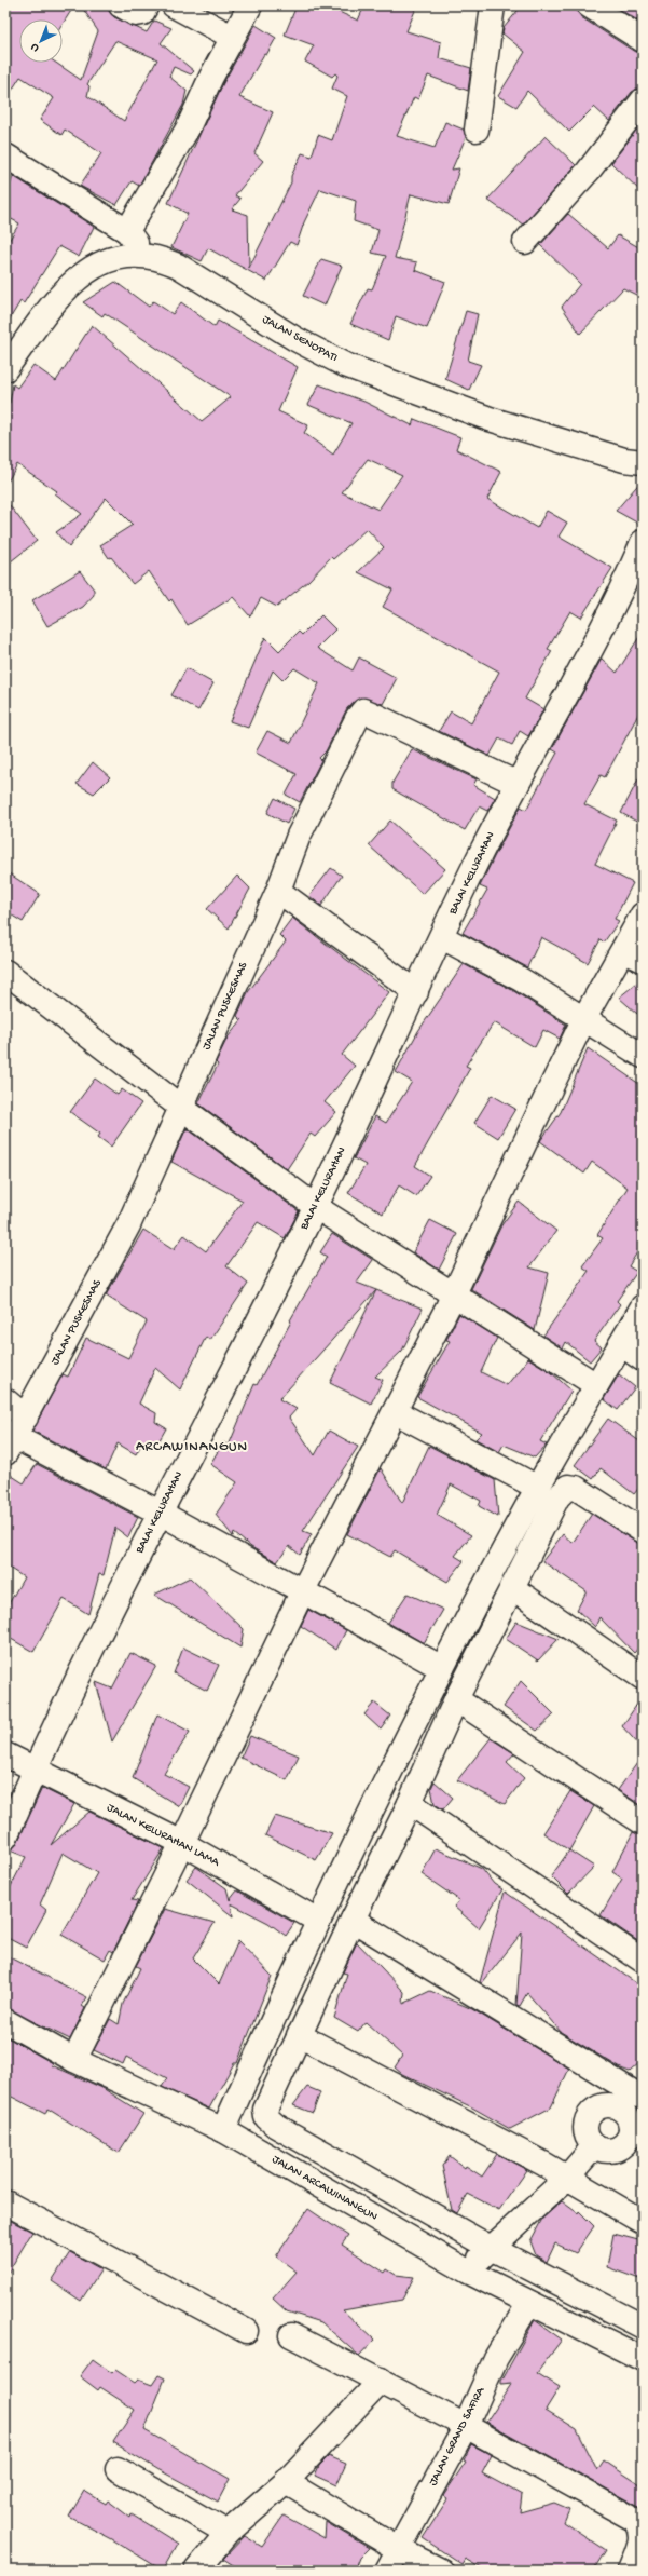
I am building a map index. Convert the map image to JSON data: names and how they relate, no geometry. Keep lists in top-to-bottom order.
{
  "streets": {
    "street": [
      "JALAN SENOPATI",
      "BALAI KELURAHAN",
      "JALAN PUSKESMAS",
      "JALAN KELURAHAN LAMA",
      "JALAN ARCAWINANGUN",
      "JALAN GRAND SAFIRA"
    ]
  },
  "crossings": [
    ["BALAI KELURAHAN", "JALAN PUSKESMAS"],
    ["BALAI KELURAHAN", "JALAN KELURAHAN LAMA"],
    ["JALAN ARCAWINANGUN", "JALAN GRAND SAFIRA"]
  ],
  "districts": ["ARCAWINANGUN"],
  "north": "bottom left"
}
